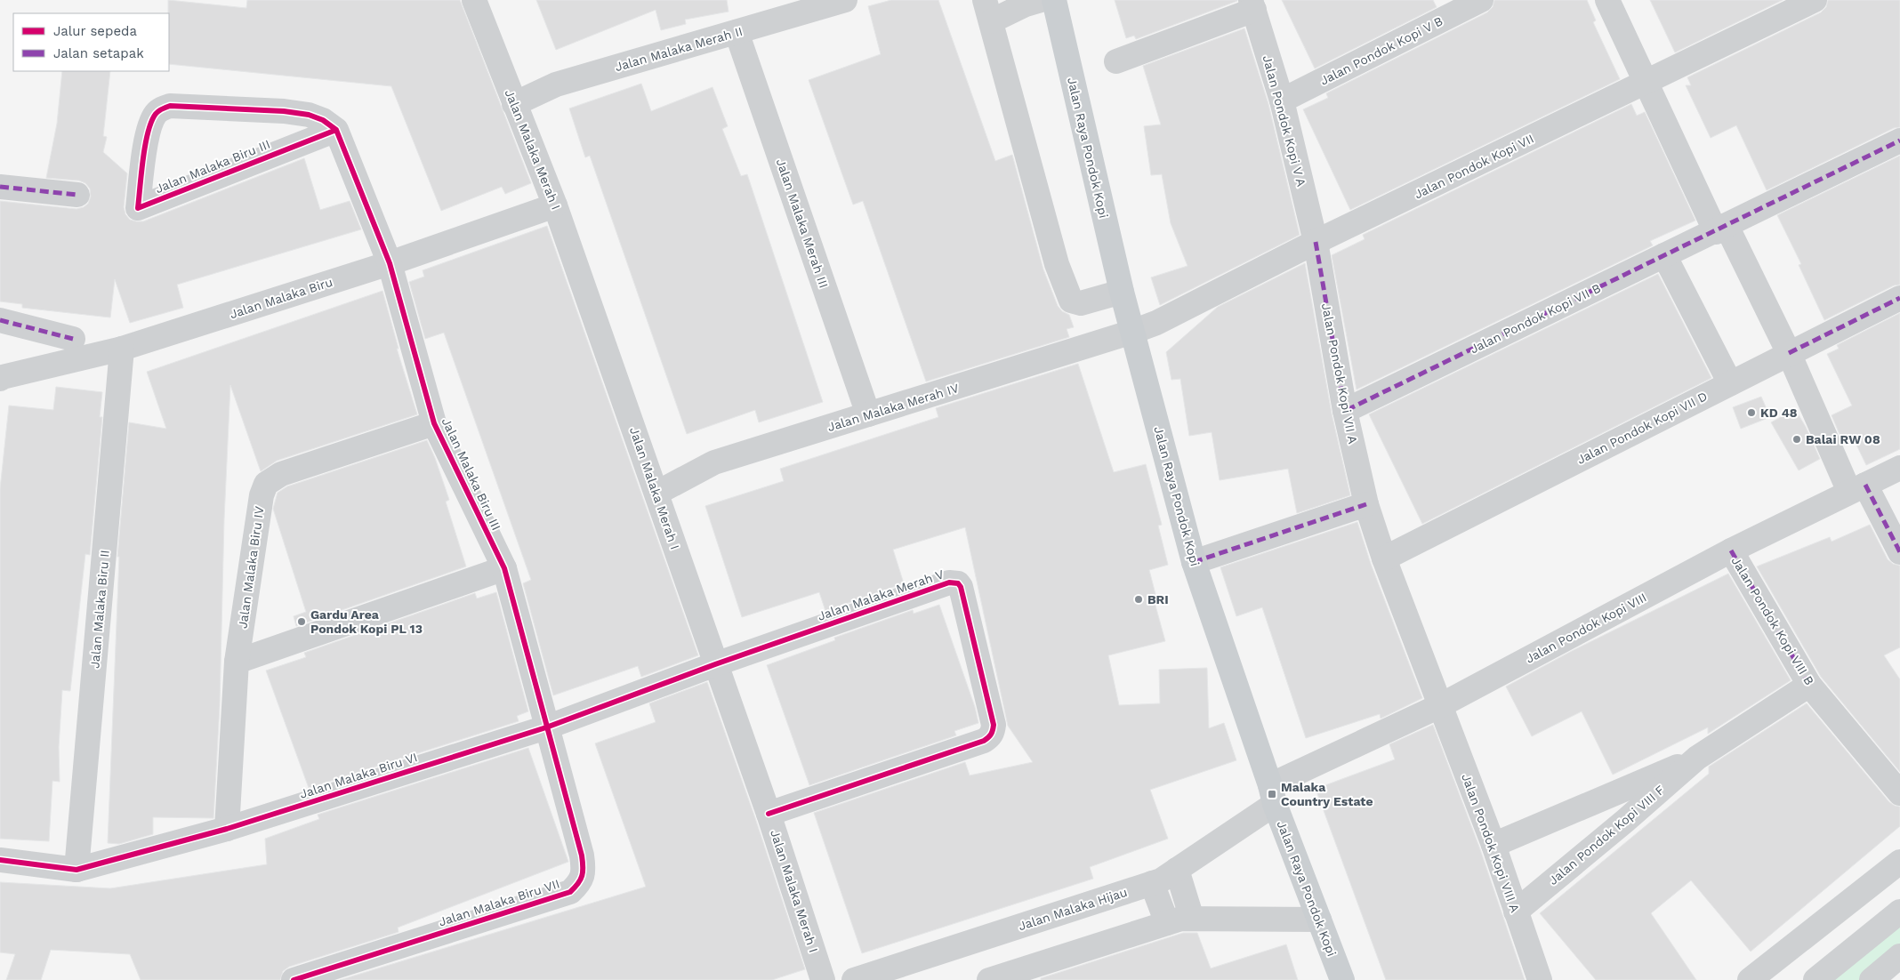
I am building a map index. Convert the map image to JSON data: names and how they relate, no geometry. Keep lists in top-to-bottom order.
{
  "streets": {
    "main road": ["Jalan Raya Pondok Kopi"],
    "street": [
      "Jalan Malaka Merah II",
      "Jalan Pondok Kopi V B",
      "Jalan Pondok Kopi V A",
      "Jalan Malaka Merah I",
      "Jalan Malaka Biru III",
      "Jalan Pondok Kopi VII",
      "Jalan Malaka Merah III",
      "Jalan Malaka Biru",
      "Jalan Pondok Kopi VII B",
      "Jalan Pondok Kopi VII A",
      "Jalan Malaka Merah IV",
      "Jalan Pondok Kopi VII D",
      "Jalan Malaka Biru IV",
      "Jalan Malaka Merah V",
      "Jalan Malaka Biru II",
      "Jalan Pondok Kopi VIII B",
      "Jalan Pondok Kopi VIII",
      "Jalan Malaka Biru VI",
      "Jalan Pondok Kopi VIII F",
      "Jalan Pondok Kopi VIII A",
      "Jalan Malaka Biru VII",
      "Jalan Malaka Hijau"
    ]
  },
  "crossings": [
    ["Jalan Malaka Merah II", "Jalan Malaka Merah I"],
    ["Jalan Malaka Merah II", "Jalan Malaka Merah III"],
    ["Jalan Pondok Kopi V B", "Jalan Pondok Kopi V A"],
    ["Jalan Pondok Kopi V A", "Jalan Pondok Kopi VII"],
    ["Jalan Pondok Kopi V A", "Jalan Pondok Kopi VII A"],
    ["Jalan Raya Pondok Kopi", "Jalan Pondok Kopi VII"],
    ["Jalan Raya Pondok Kopi", "Jalan Malaka Merah IV"],
    ["Jalan Raya Pondok Kopi", "Jalan Pondok Kopi VIII"],
    ["Jalan Raya Pondok Kopi", "Jalan Malaka Hijau"],
    ["Jalan Malaka Merah I", "Jalan Malaka Biru"],
    ["Jalan Malaka Merah I", "Jalan Malaka Merah IV"],
    ["Jalan Malaka Merah I", "Jalan Malaka Merah V"],
    ["Jalan Malaka Merah I", "Jalan Malaka Biru VI"],
    ["Jalan Malaka Biru III", "Jalan Malaka Biru"],
    ["Jalan Malaka Biru III", "Jalan Malaka Biru IV"],
    ["Jalan Malaka Biru III", "Jalan Malaka Biru VI"],
    ["Jalan Malaka Biru III", "Jalan Malaka Biru VII"],
    ["Jalan Pondok Kopi VII", "Jalan Pondok Kopi VII A"],
    ["Jalan Pondok Kopi VII", "Jalan Malaka Merah IV"],
    ["Jalan Malaka Merah III", "Jalan Malaka Merah IV"],
    ["Jalan Malaka Biru", "Jalan Malaka Biru II"],
    ["Jalan Pondok Kopi VII B", "Jalan Pondok Kopi VII A"],
    ["Jalan Pondok Kopi VII A", "Jalan Pondok Kopi VII D"],
    ["Jalan Pondok Kopi VII A", "Jalan Pondok Kopi VIII"],
    ["Jalan Pondok Kopi VII A", "Jalan Pondok Kopi VIII A"],
    ["Jalan Malaka Biru IV", "Jalan Malaka Biru VI"],
    ["Jalan Malaka Merah V", "Jalan Malaka Biru VI"],
    ["Jalan Malaka Biru II", "Jalan Malaka Biru VI"],
    ["Jalan Pondok Kopi VIII B", "Jalan Pondok Kopi VIII"],
    ["Jalan Pondok Kopi VIII", "Jalan Pondok Kopi VIII A"],
    ["Jalan Pondok Kopi VIII", "Jalan Malaka Hijau"],
    ["Jalan Malaka Biru VI", "Jalan Malaka Biru VII"],
    ["Jalan Pondok Kopi VIII F", "Jalan Pondok Kopi VIII A"]
  ],
  "places": {
    "other": [
      "KD 48",
      "Balai RW 08",
      "BRI",
      "Gardu Area Pondok Kopi PL 13"
    ],
    "transit": ["Malaka Country Estate"]
  },
  "legend": ["Jalur sepeda", "Jalan setapak"]
}
